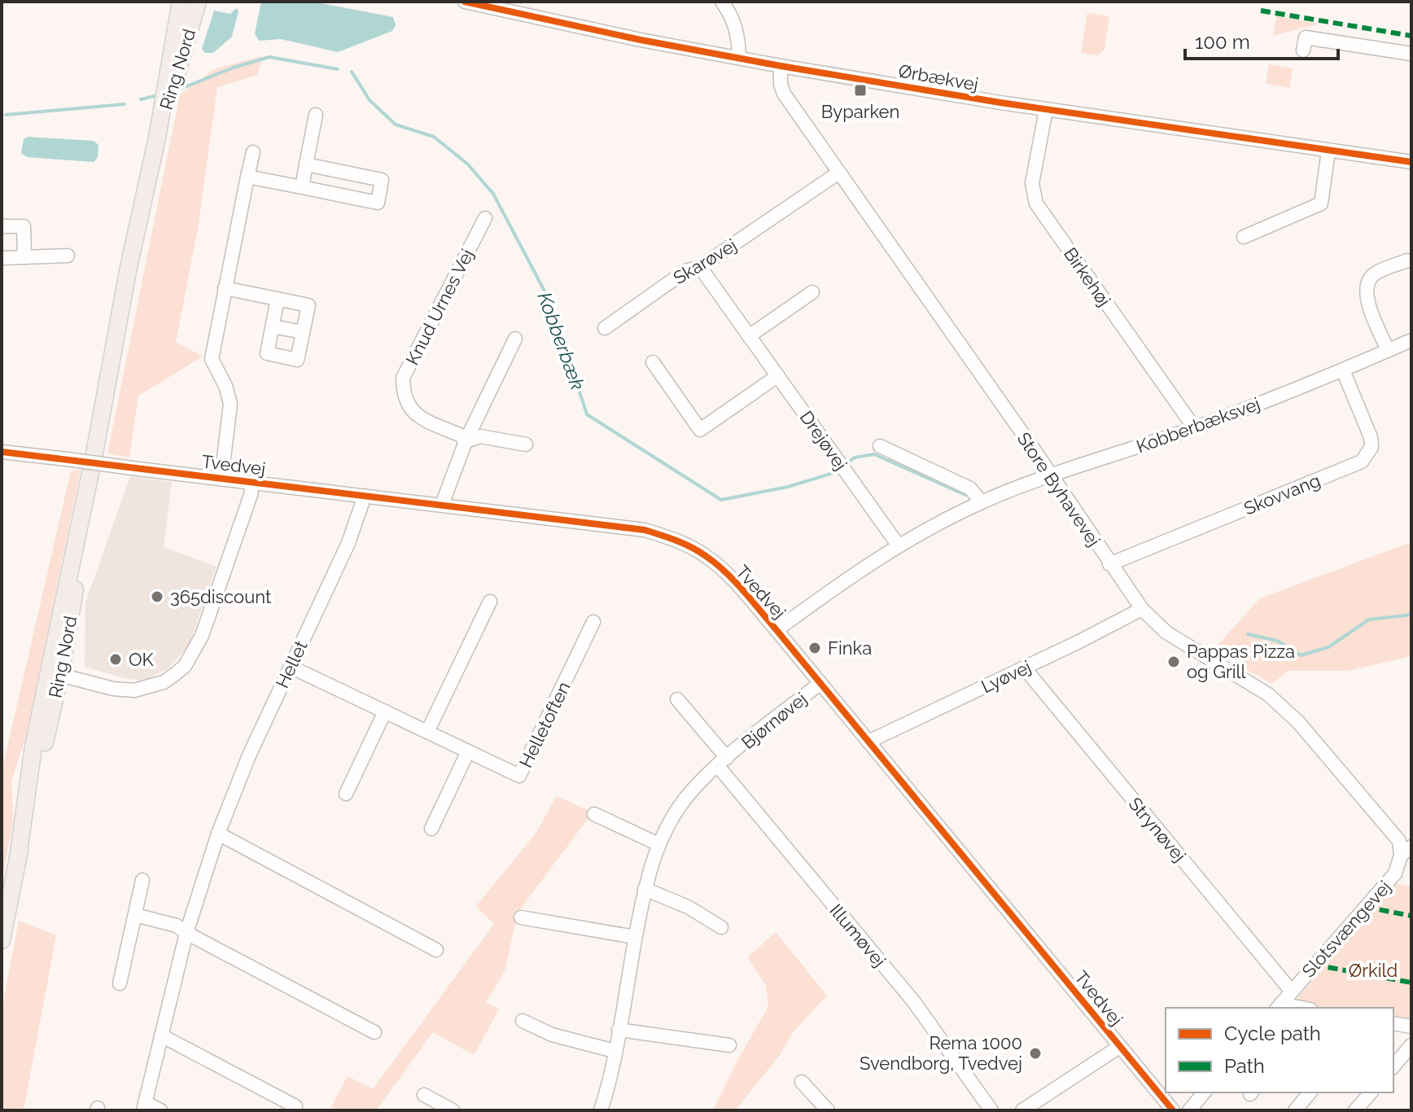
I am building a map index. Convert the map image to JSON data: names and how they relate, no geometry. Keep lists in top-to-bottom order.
{
  "streets": {
    "main road": ["Ring Nord"],
    "street": [
      "Ørbækvej",
      "Skarøvej",
      "Birkehøj",
      "Knud Urnes Vej",
      "Kobberbæksvej",
      "Drejøvej",
      "Tvedvej",
      "Store Byhavevej",
      "Skovvang",
      "Hellet",
      "Lyøvej",
      "Bjørnøvej",
      "Helletoften",
      "Strynøvej",
      "Slotsvængevej",
      "Illumøvej"
    ]
  },
  "crossings": [
    ["Ring Nord", "Tvedvej"],
    ["Ørbækvej", "Birkehøj"],
    ["Ørbækvej", "Store Byhavevej"],
    ["Skarøvej", "Drejøvej"],
    ["Skarøvej", "Store Byhavevej"],
    ["Birkehøj", "Kobberbæksvej"],
    ["Kobberbæksvej", "Drejøvej"],
    ["Kobberbæksvej", "Tvedvej"],
    ["Kobberbæksvej", "Store Byhavevej"],
    ["Kobberbæksvej", "Skovvang"],
    ["Tvedvej", "Hellet"],
    ["Tvedvej", "Lyøvej"],
    ["Tvedvej", "Bjørnøvej"],
    ["Store Byhavevej", "Skovvang"],
    ["Store Byhavevej", "Lyøvej"],
    ["Store Byhavevej", "Slotsvængevej"],
    ["Hellet", "Helletoften"],
    ["Lyøvej", "Strynøvej"],
    ["Bjørnøvej", "Illumøvej"],
    ["Strynøvej", "Slotsvængevej"]
  ],
  "water": ["Kobberbæk"],
  "parks": ["Ørkild"],
  "places": {
    "transit": ["Byparken"],
    "other": [
      "365discount",
      "Finka",
      "OK",
      "Pappas Pizza og Grill",
      "Rema 1000 Svendborg, Tvedvej"
    ]
  },
  "legend": ["Cycle path", "Path"],
  "scale_bar": "100 m"
}
